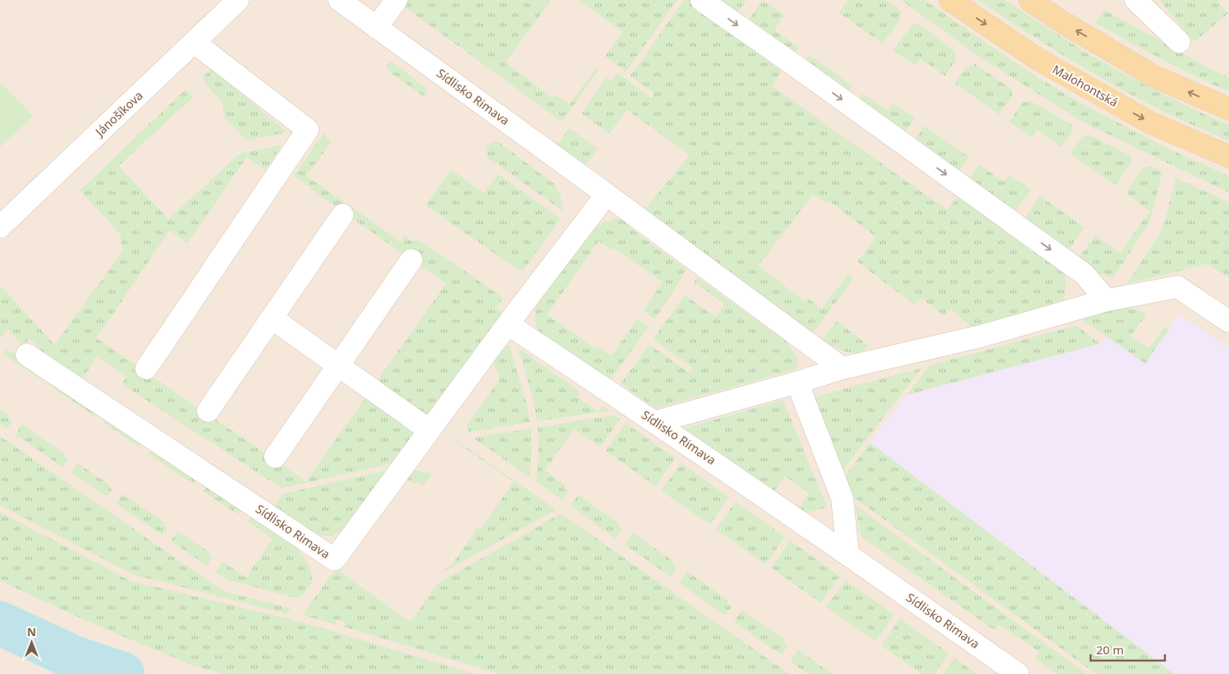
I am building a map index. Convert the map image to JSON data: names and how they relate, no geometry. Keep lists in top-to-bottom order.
{
  "streets": {
    "main road": ["Malohontská"],
    "street": ["Sídlisko Rimava", "Jánošíkova"]
  },
  "scale_bar": "20 m",
  "north": "top"
}
